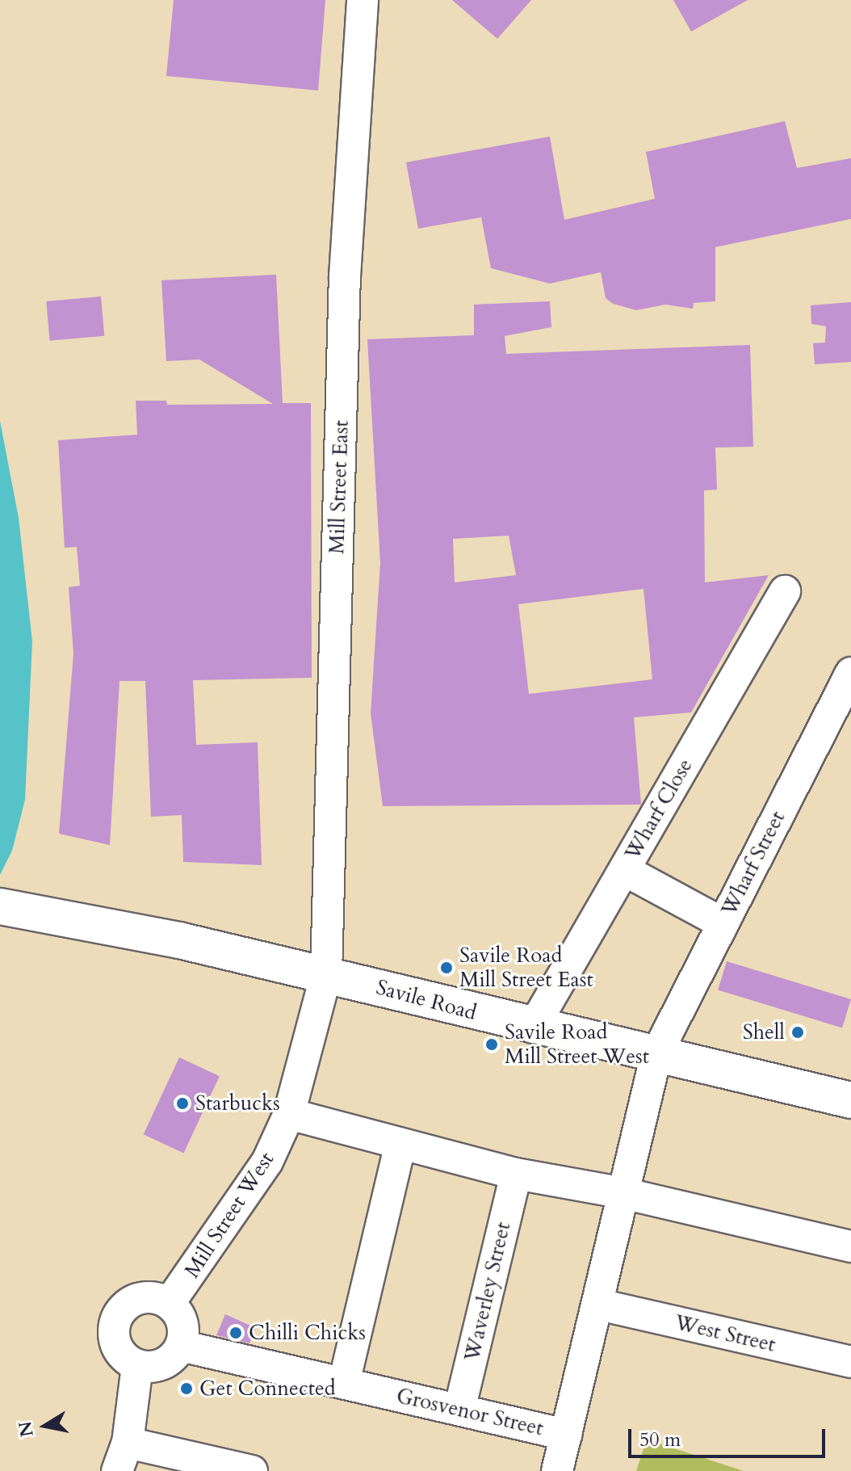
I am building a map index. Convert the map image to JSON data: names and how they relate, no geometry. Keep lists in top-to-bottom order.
{
  "streets": {
    "main road": ["Savile Road"],
    "street": [
      "Mill Street East",
      "Wharf Close",
      "Wharf Street",
      "Mill Street West",
      "Waverley Street",
      "West Street",
      "Grosvenor Street"
    ]
  },
  "crossings": [
    ["Mill Street East", "Savile Road"],
    ["Mill Street East", "Mill Street West"],
    ["Wharf Close", "Savile Road"],
    ["Wharf Street", "Savile Road"],
    ["Wharf Street", "Grosvenor Street"],
    ["Savile Road", "Mill Street West"],
    ["Savile Road", "Grosvenor Street"],
    ["Mill Street West", "Grosvenor Street"],
    ["Waverley Street", "Grosvenor Street"],
    ["West Street", "Grosvenor Street"]
  ],
  "places": [
    "Savile Road Mill Street East",
    "Shell",
    "Savile Road Mill Street West",
    "Starbucks",
    "Chilli Chicks",
    "Get Connected"
  ],
  "scale_bar": "50 m",
  "north": "left"
}
